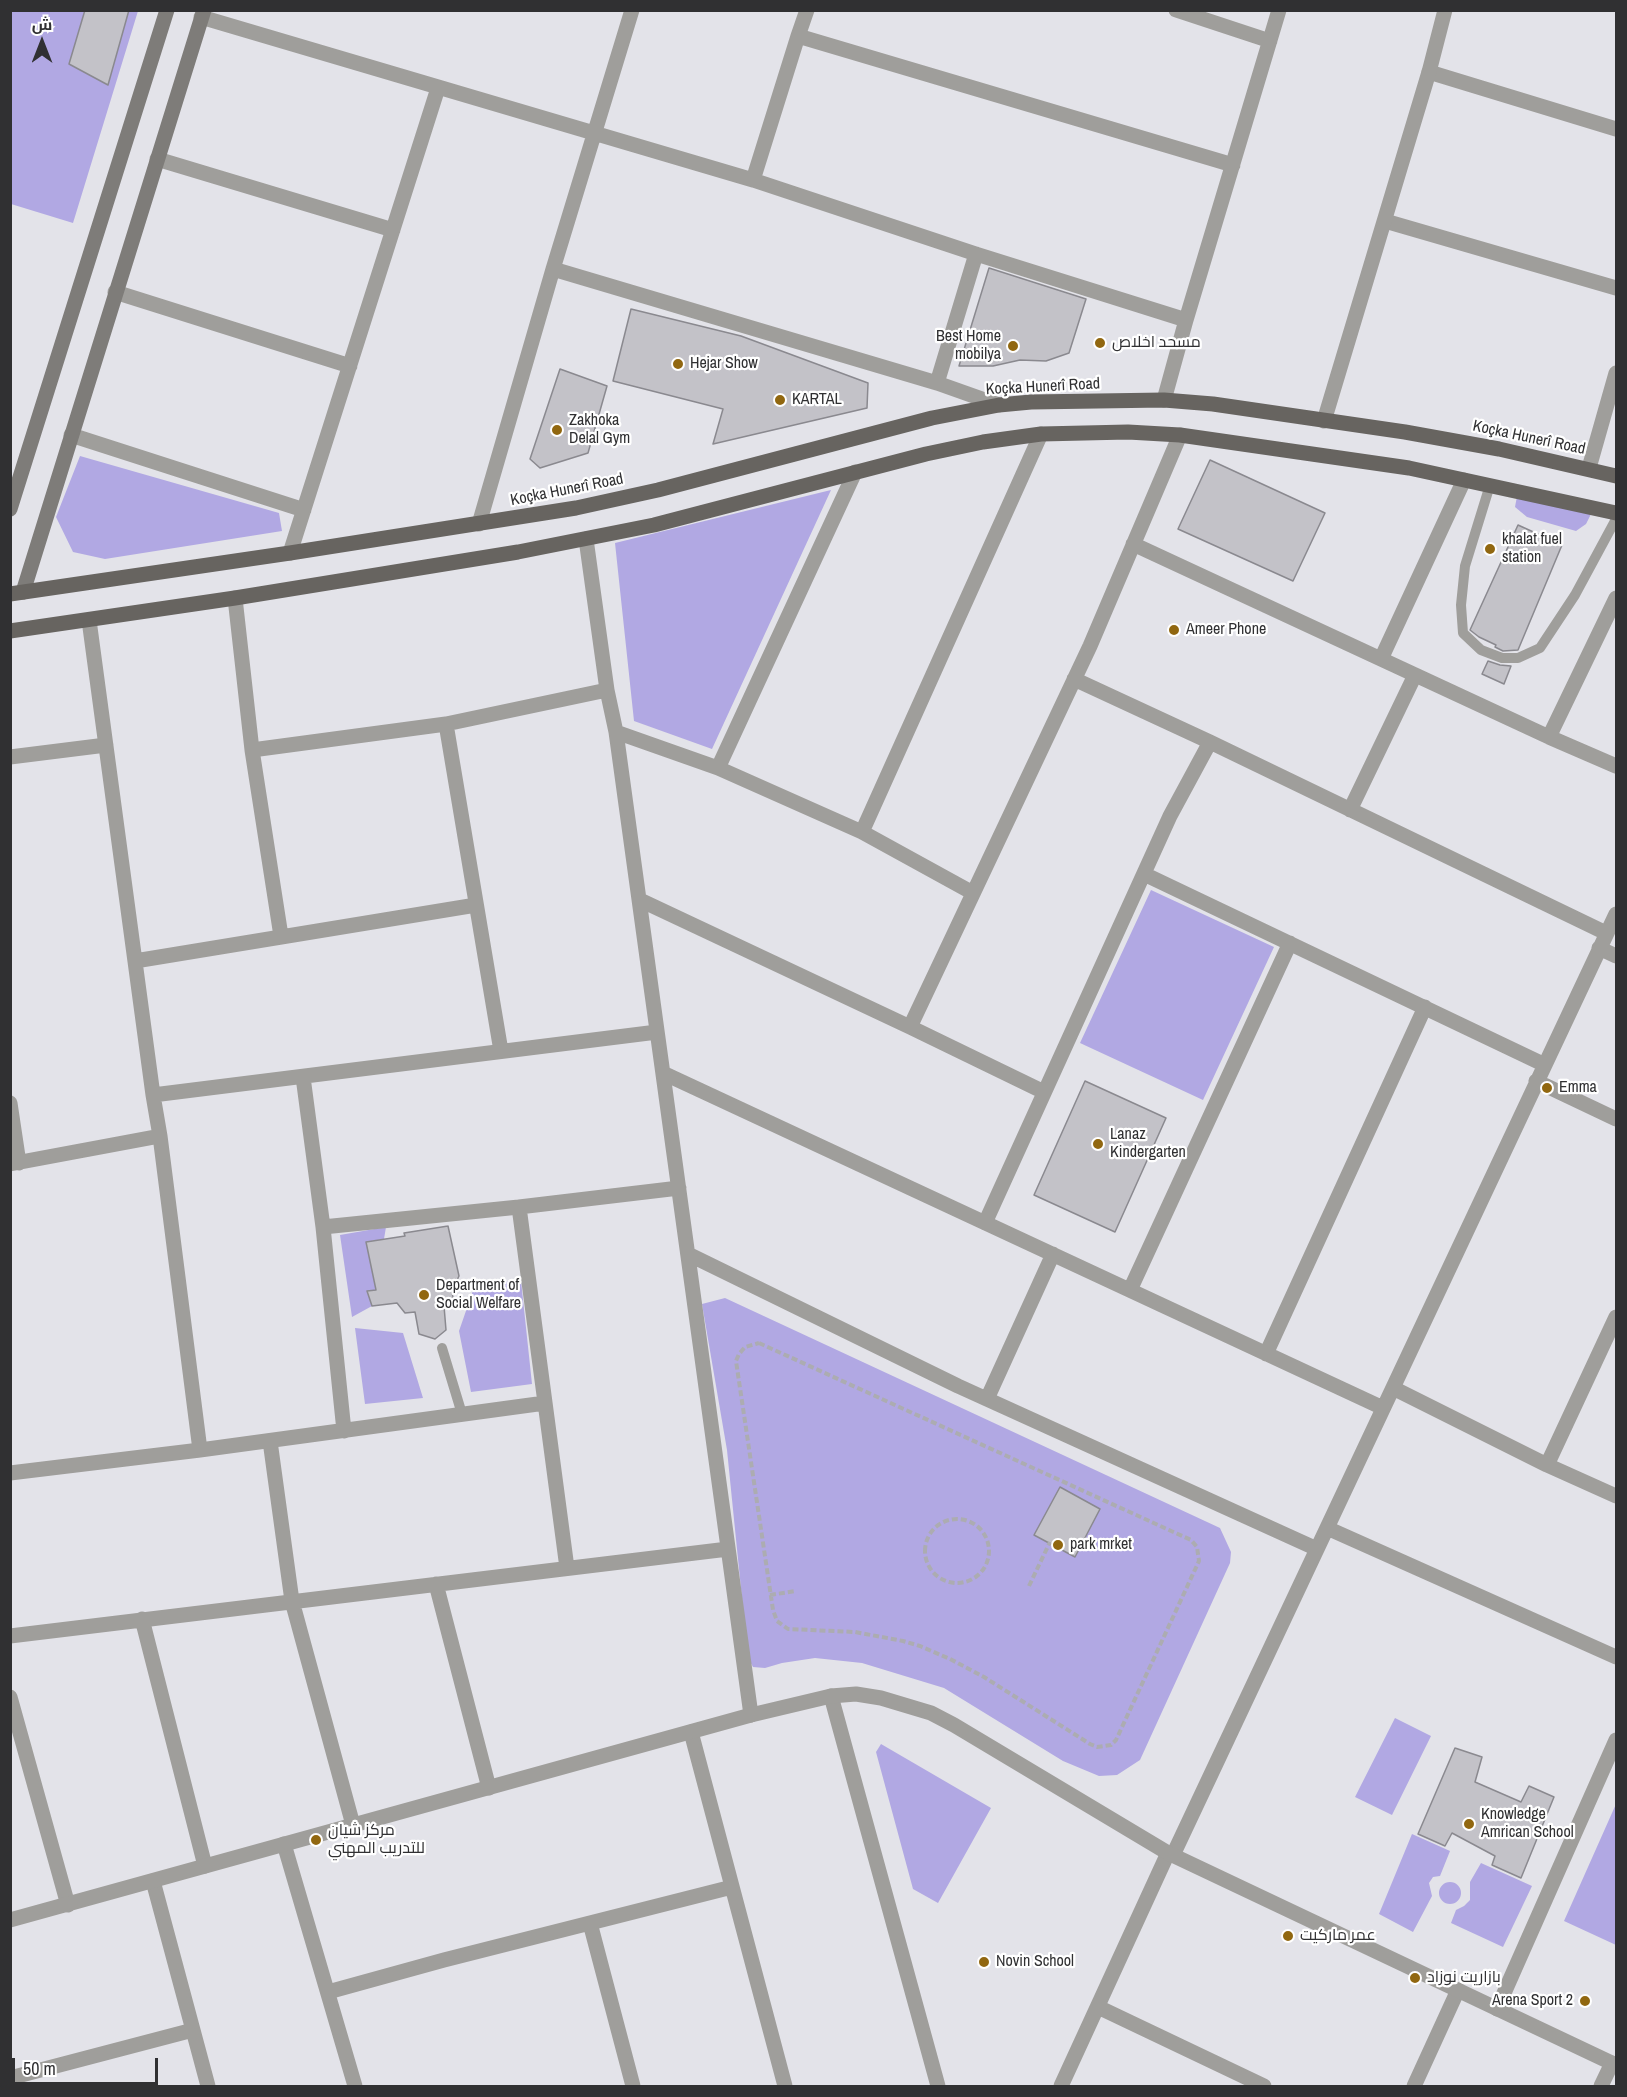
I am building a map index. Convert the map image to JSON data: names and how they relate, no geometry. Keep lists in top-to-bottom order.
{
  "streets": {
    "main road": ["Koçka Hunerî Road"]
  },
  "places": [
    "مسحد اخلاص",
    "Best Home mobilya",
    "Hejar Show",
    "KARTAL",
    "Zakhoka Delal Gym",
    "khalat fuel station",
    "Ameer Phone",
    "Emma",
    "Lanaz Kindergarten",
    "Department of Social Welfare",
    "park mrket",
    "Knowledge Amrican School",
    "مركز شيان للتدريب المهني",
    "عمر ماركيت",
    "Novin School",
    "بازاريت نوزاد",
    "Arena Sport 2"
  ],
  "scale_bar": "50 m",
  "north": "top"
}
